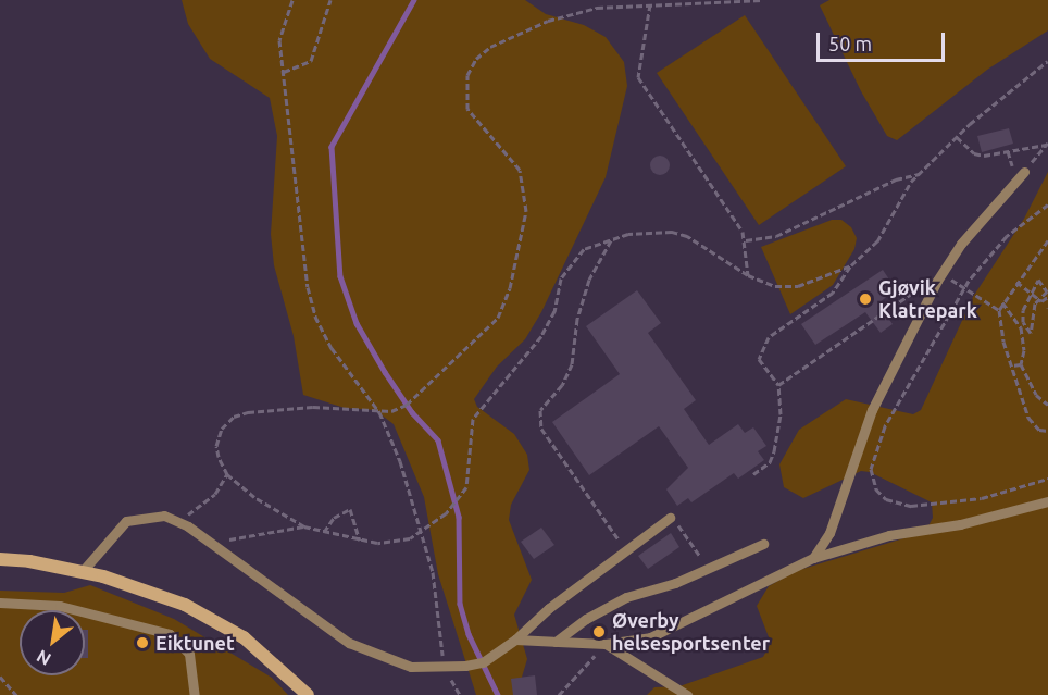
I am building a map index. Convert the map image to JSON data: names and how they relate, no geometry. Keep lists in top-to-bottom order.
{
  "places": ["Gjøvik Klatrepark", "Øverby helsesportsenter", "Eiktunet"],
  "scale_bar": "50 m",
  "north": "bottom left"
}
